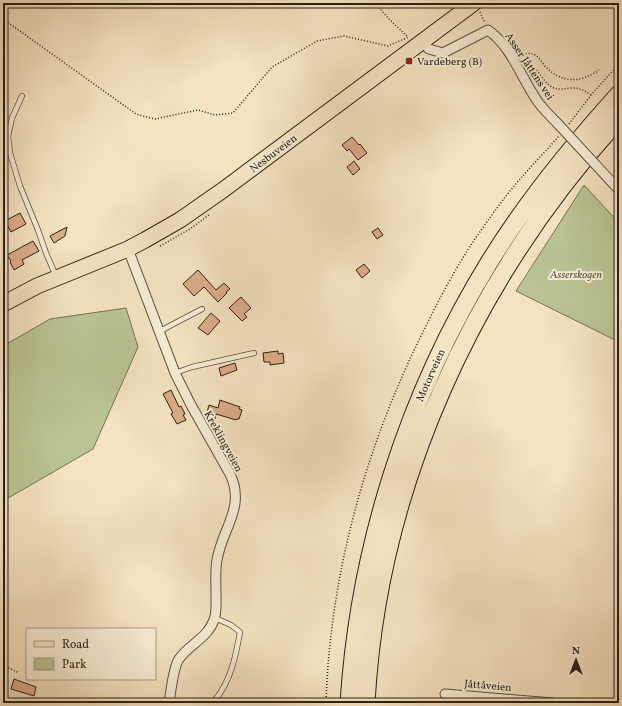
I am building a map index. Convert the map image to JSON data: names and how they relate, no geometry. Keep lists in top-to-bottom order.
{
  "streets": {
    "highway": ["Motorveien"],
    "main road": ["Nesbuveien"],
    "street": ["Asser Jåttens vei", "Kreklingveien", "Jåttåveien"]
  },
  "crossings": [
    ["Asser Jåttens vei", "Nesbuveien"],
    ["Nesbuveien", "Kreklingveien"]
  ],
  "parks": ["Asserskogen"],
  "places": {
    "transit": ["Vardeberg (B)"]
  },
  "legend": ["Road", "Park"],
  "north": "top"
}
